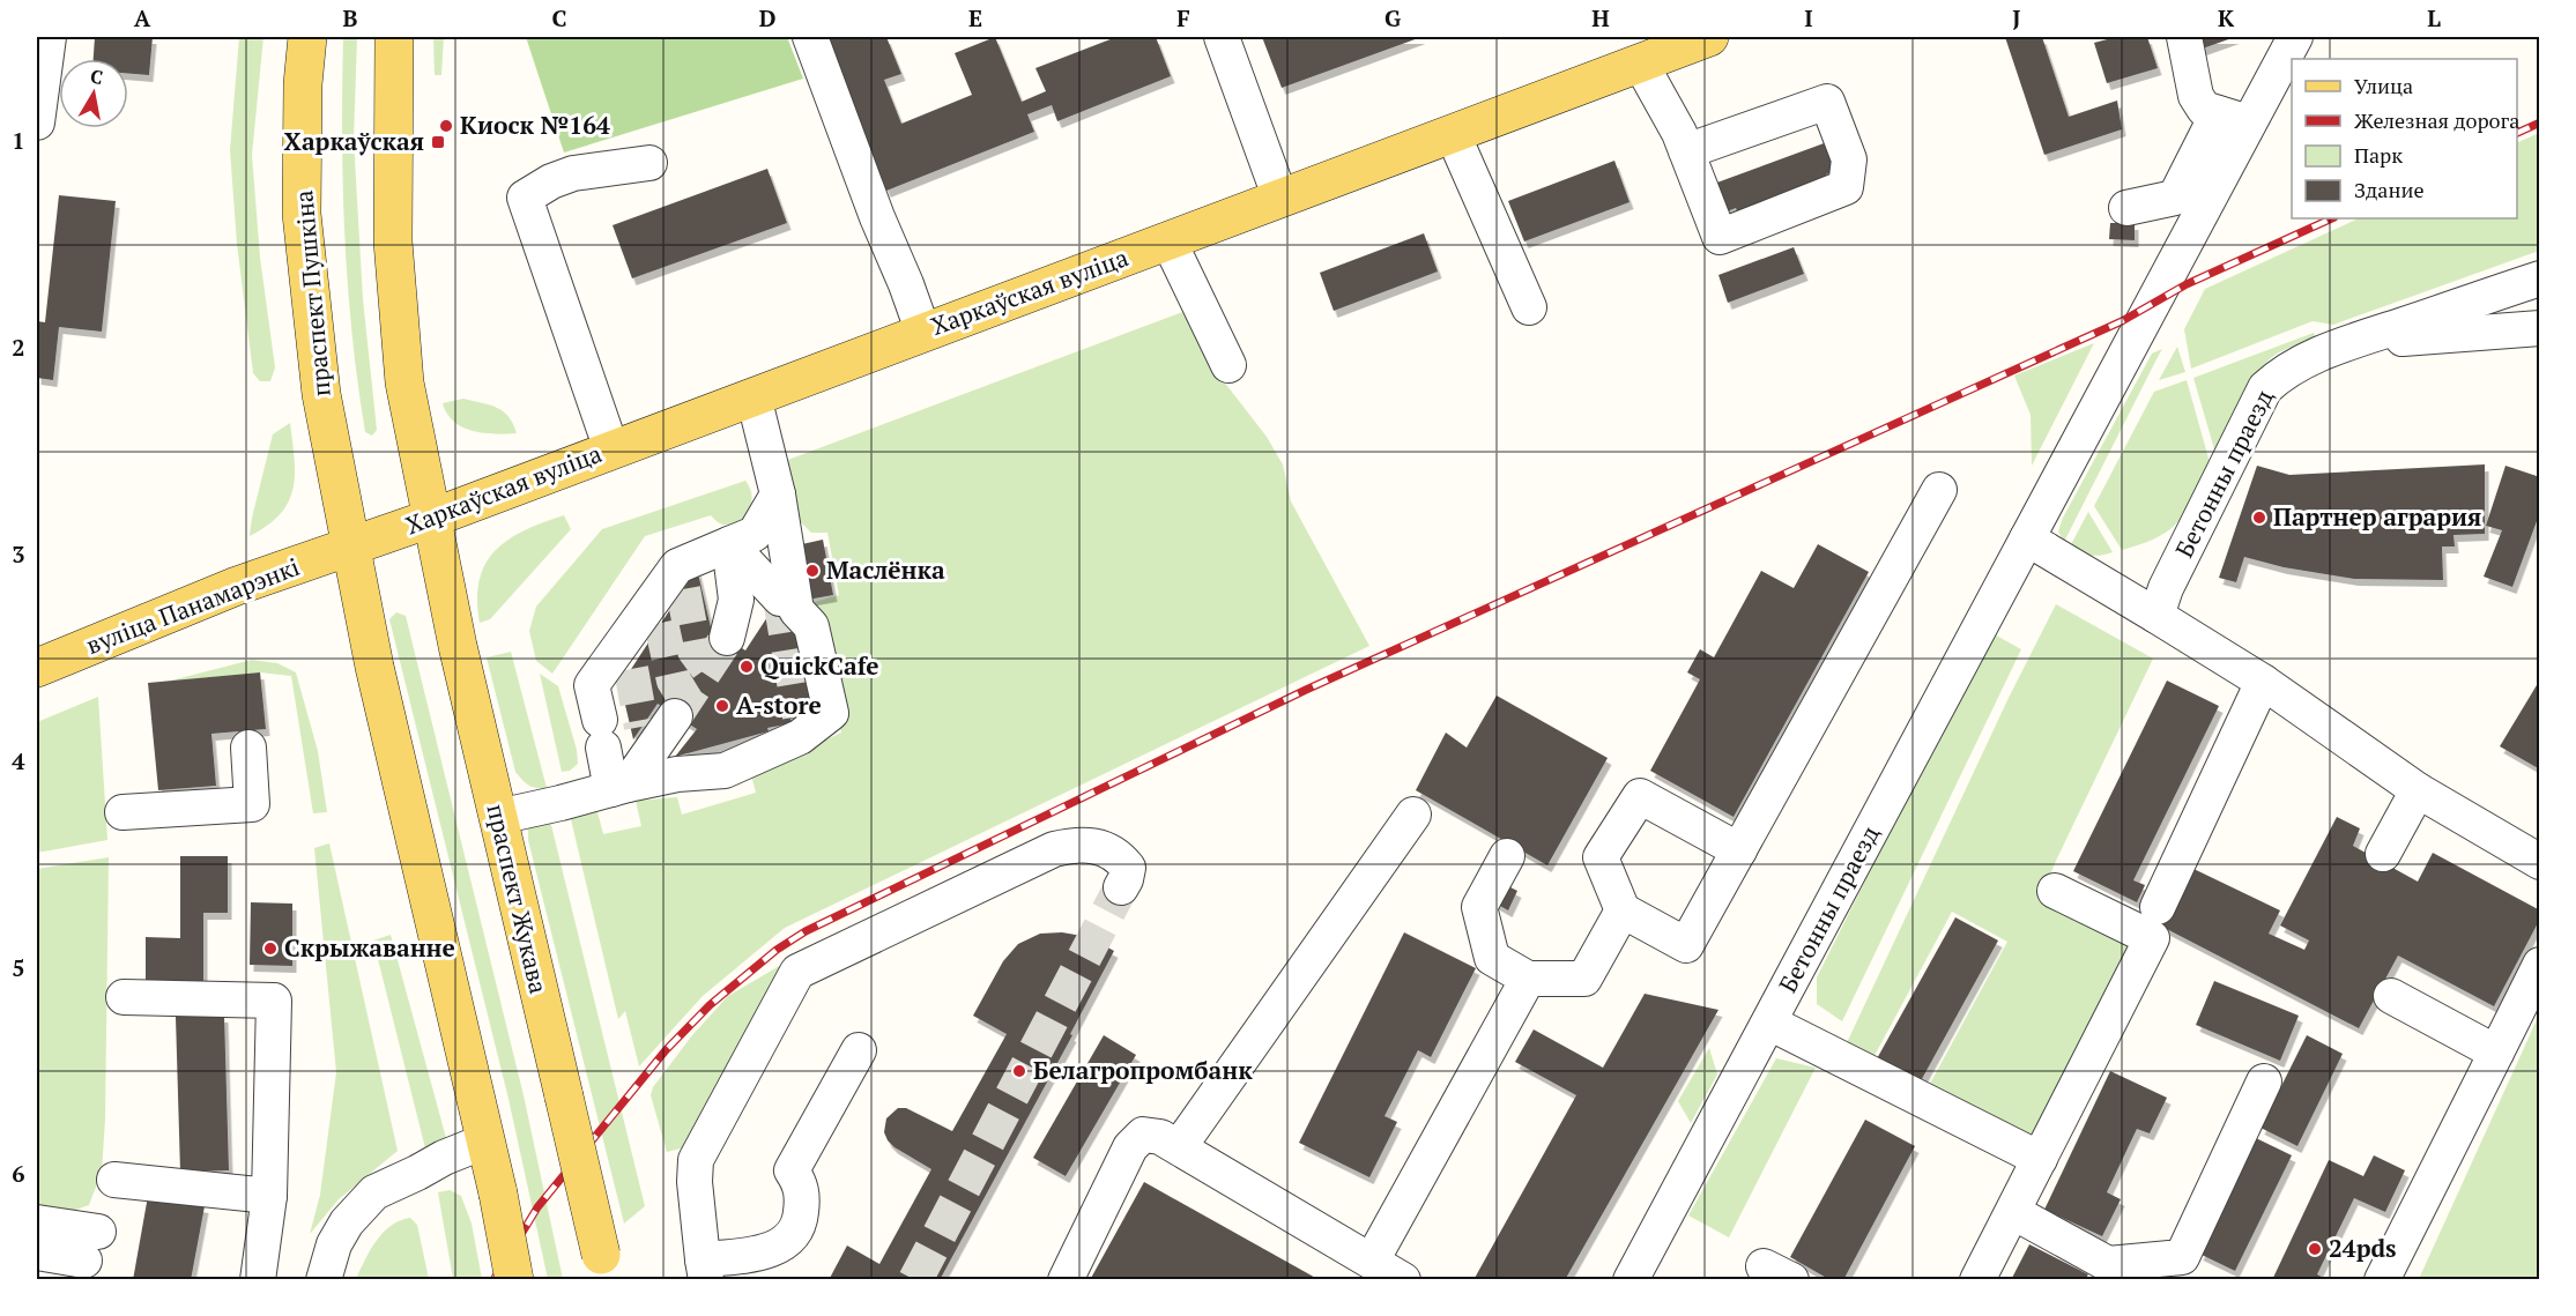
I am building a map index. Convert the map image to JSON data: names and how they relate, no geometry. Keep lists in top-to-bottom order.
{
  "streets": {
    "main road": [
      "Харкаўская вуліца",
      "праспект Пушкіна",
      "вуліца Панамарэнкі",
      "праспект Жукава"
    ],
    "street": ["Бетонны праезд"]
  },
  "crossings": [
    ["Харкаўская вуліца", "праспект Пушкіна"],
    ["Харкаўская вуліца", "вуліца Панамарэнкі"],
    ["Харкаўская вуліца", "праспект Жукава"],
    ["праспект Пушкіна", "вуліца Панамарэнкі"]
  ],
  "places": {
    "other": [
      "Киоск №164",
      "Партнер агрария",
      "Маслёнка",
      "QuickCafe",
      "А-store",
      "Скрыжаванне",
      "Белагропромбанк",
      "24pds"
    ],
    "transit": ["Харкаўская"]
  },
  "legend": [
    "Улица",
    "Железная дорога",
    "Парк",
    "Здание"
  ],
  "north": "top",
  "grid": {
    "columns": [
      "A",
      "B",
      "C",
      "D",
      "E",
      "F",
      "G",
      "H",
      "I",
      "J",
      "K",
      "L"
    ],
    "rows": [
      "1",
      "2",
      "3",
      "4",
      "5",
      "6"
    ]
  }
}
